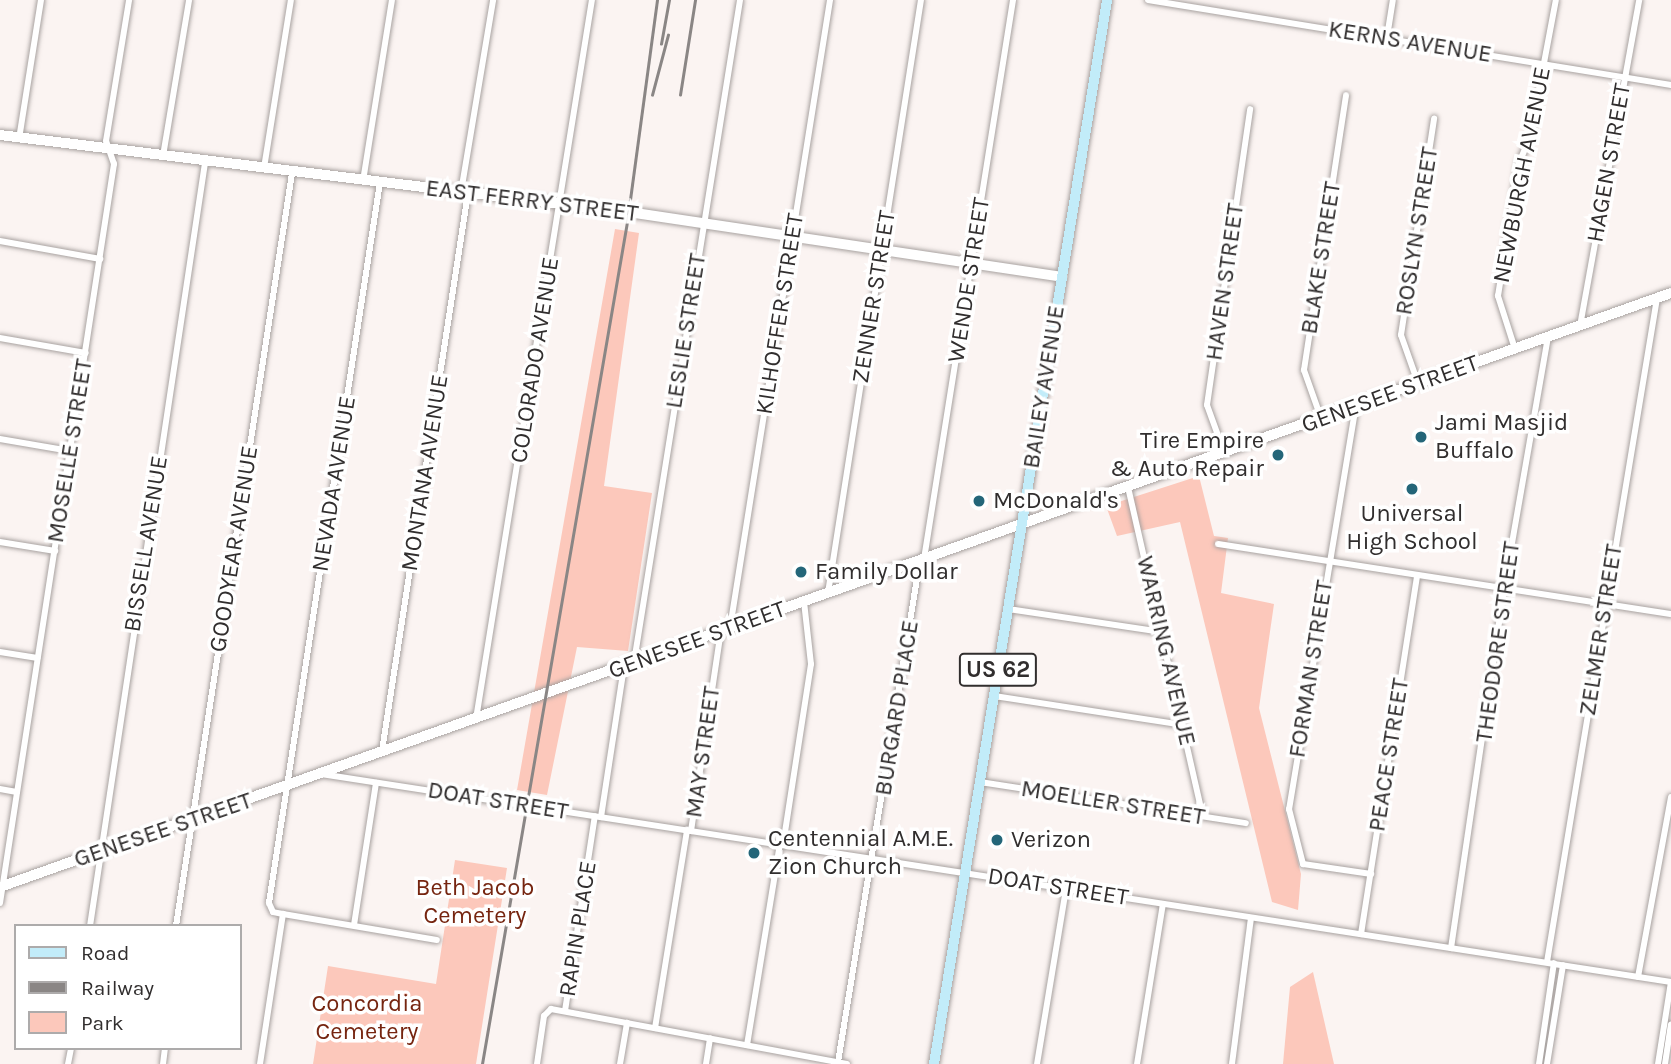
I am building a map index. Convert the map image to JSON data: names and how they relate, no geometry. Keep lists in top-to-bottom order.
{
  "streets": {
    "main road": [
      "EAST FERRY STREET",
      "BAILEY AVENUE",
      "GENESEE STREET",
      "US 62"
    ],
    "street": [
      "KERNS AVENUE",
      "HAGEN STREET",
      "NEWBURGH AVENUE",
      "ROSLYN STREET",
      "BLAKE STREET",
      "WENDE STREET",
      "HAVEN STREET",
      "ZENNER STREET",
      "KILHOFFER STREET",
      "LESLIE STREET",
      "COLORADO AVENUE",
      "MOSELLE STREET",
      "MONTANA AVENUE",
      "NEVADA AVENUE",
      "BISSELL AVENUE",
      "GOODYEAR AVENUE",
      "ZELMER STREET",
      "THEODORE STREET",
      "WARRING AVENUE",
      "FORMAN STREET",
      "BURGARD PLACE",
      "MAY STREET",
      "PEACE STREET",
      "DOAT STREET",
      "MOELLER STREET",
      "RAPIN PLACE"
    ]
  },
  "crossings": [
    ["KERNS AVENUE", "HAGEN STREET"],
    ["KERNS AVENUE", "NEWBURGH AVENUE"],
    ["HAGEN STREET", "GENESEE STREET"],
    ["NEWBURGH AVENUE", "GENESEE STREET"],
    ["EAST FERRY STREET", "WENDE STREET"],
    ["EAST FERRY STREET", "ZENNER STREET"],
    ["EAST FERRY STREET", "KILHOFFER STREET"],
    ["EAST FERRY STREET", "LESLIE STREET"],
    ["EAST FERRY STREET", "COLORADO AVENUE"],
    ["EAST FERRY STREET", "BAILEY AVENUE"],
    ["EAST FERRY STREET", "MOSELLE STREET"],
    ["EAST FERRY STREET", "MONTANA AVENUE"],
    ["EAST FERRY STREET", "NEVADA AVENUE"],
    ["EAST FERRY STREET", "BISSELL AVENUE"],
    ["EAST FERRY STREET", "GOODYEAR AVENUE"],
    ["ROSLYN STREET", "GENESEE STREET"],
    ["BLAKE STREET", "GENESEE STREET"],
    ["WENDE STREET", "GENESEE STREET"],
    ["WENDE STREET", "BURGARD PLACE"],
    ["HAVEN STREET", "GENESEE STREET"],
    ["ZENNER STREET", "GENESEE STREET"],
    ["KILHOFFER STREET", "GENESEE STREET"],
    ["KILHOFFER STREET", "MAY STREET"],
    ["LESLIE STREET", "GENESEE STREET"],
    ["LESLIE STREET", "RAPIN PLACE"],
    ["COLORADO AVENUE", "GENESEE STREET"],
    ["BAILEY AVENUE", "GENESEE STREET"],
    ["BAILEY AVENUE", "DOAT STREET"],
    ["BAILEY AVENUE", "MOELLER STREET"],
    ["GENESEE STREET", "MOSELLE STREET"],
    ["GENESEE STREET", "MONTANA AVENUE"],
    ["GENESEE STREET", "NEVADA AVENUE"],
    ["GENESEE STREET", "BISSELL AVENUE"],
    ["GENESEE STREET", "GOODYEAR AVENUE"],
    ["GENESEE STREET", "ZELMER STREET"],
    ["GENESEE STREET", "THEODORE STREET"],
    ["GENESEE STREET", "WARRING AVENUE"],
    ["GENESEE STREET", "FORMAN STREET"],
    ["GENESEE STREET", "BURGARD PLACE"],
    ["GENESEE STREET", "MAY STREET"],
    ["GENESEE STREET", "DOAT STREET"],
    ["GENESEE STREET", "RAPIN PLACE"],
    ["ZELMER STREET", "DOAT STREET"],
    ["THEODORE STREET", "DOAT STREET"],
    ["WARRING AVENUE", "MOELLER STREET"],
    ["FORMAN STREET", "PEACE STREET"],
    ["BURGARD PLACE", "DOAT STREET"],
    ["MAY STREET", "DOAT STREET"],
    ["PEACE STREET", "DOAT STREET"],
    ["DOAT STREET", "RAPIN PLACE"]
  ],
  "parks": ["Beth Jacob Cemetery", "Concordia Cemetery"],
  "places": [
    "Jami Masjid Buffalo",
    "Tire Empire & Auto Repair",
    "Universal High School",
    "McDonald's",
    "Family Dollar",
    "Verizon",
    "Centennial A.M.E. Zion Church"
  ],
  "legend": ["Road", "Railway", "Park"]
}
